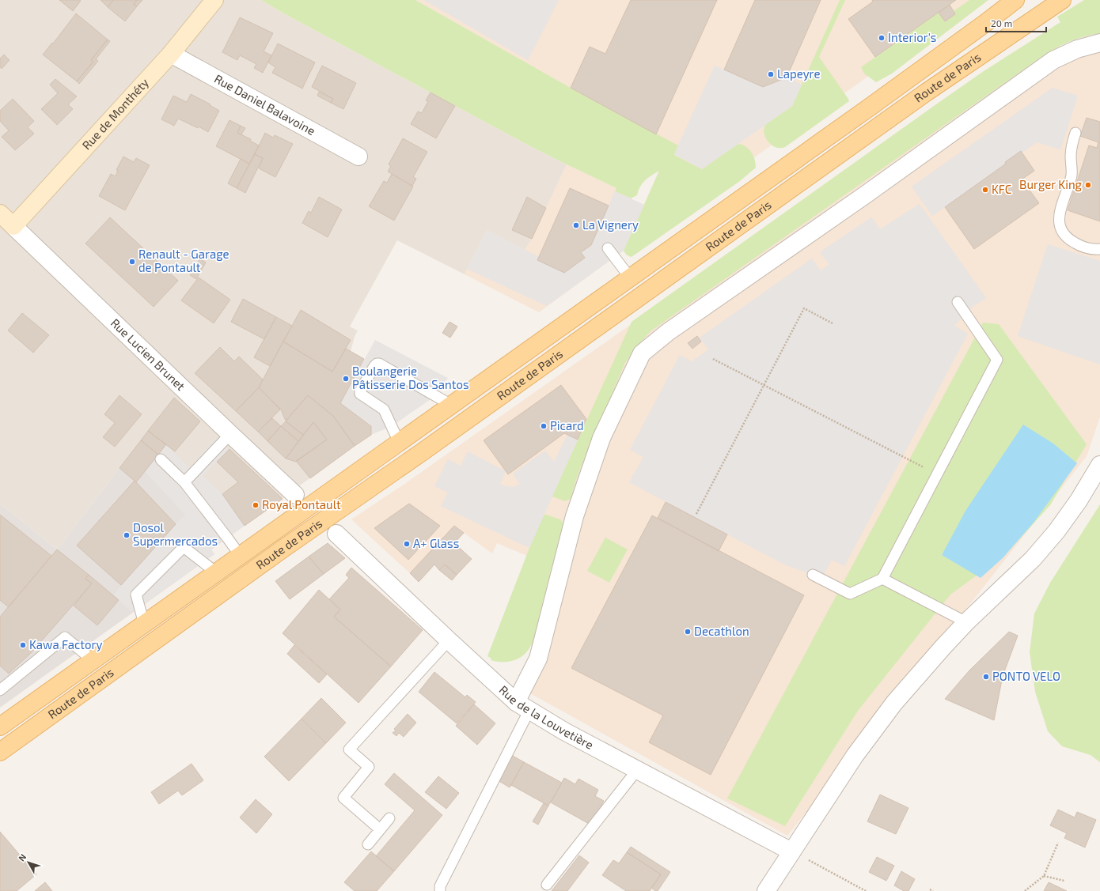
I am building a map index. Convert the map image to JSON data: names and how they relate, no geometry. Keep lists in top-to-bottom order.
{
  "streets": {
    "main road": ["Route de Paris"],
    "street": [
      "Rue Daniel Balavoine",
      "Rue de Monthéty",
      "Rue Lucien Brunet",
      "Rue de la Louvetière"
    ]
  },
  "crossings": [
    ["Rue Daniel Balavoine", "Rue de Monthéty"],
    ["Rue de Monthéty", "Rue Lucien Brunet"]
  ],
  "places": [
    "Interior's",
    "Lapeyre",
    "Burger King",
    "KFC",
    "La Vignery",
    "Renault - Garage de Pontault",
    "Boulangerie Pâtisserie Dos Santos",
    "Picard",
    "Royal Pontault",
    "Dosol Supermercados",
    "A+ Glass",
    "Decathlon",
    "Kawa Factory",
    "PONTO VELO"
  ],
  "scale_bar": "20 m",
  "north": "top left"
}
